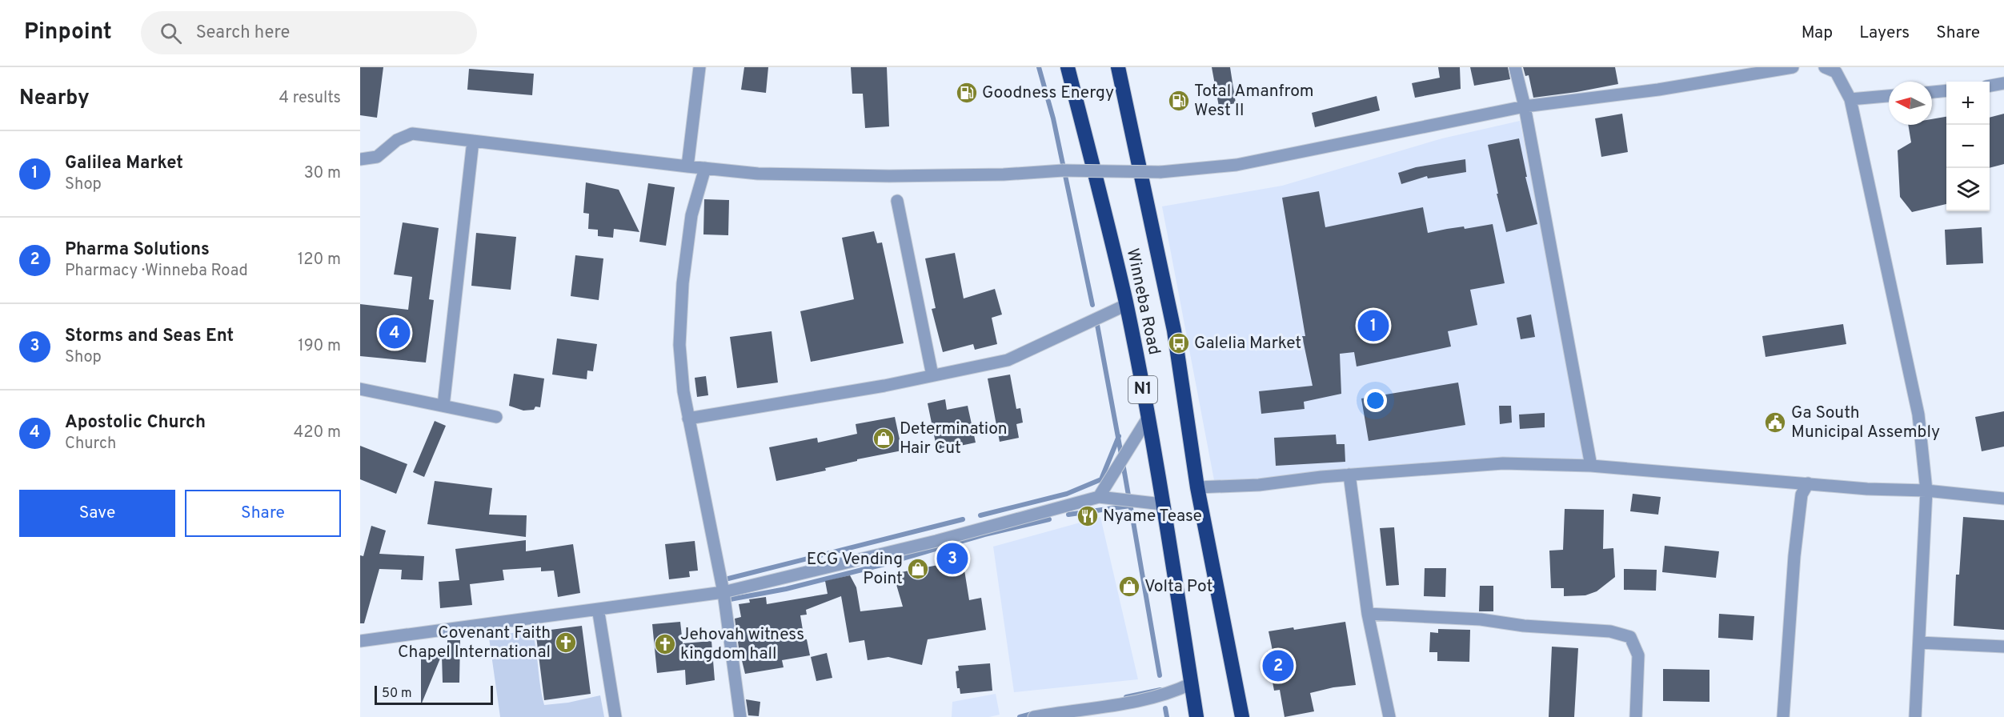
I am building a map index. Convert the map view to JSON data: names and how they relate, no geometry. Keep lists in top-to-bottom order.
{
  "streets": {
    "highway": ["Winneba Road", "N1"]
  },
  "places": {
    "fuel station": ["Goodness Energy", "Total Amanfrom West II"],
    "bus stop": ["Galelia Market"],
    "public building": ["Ga South Municipal Assembly"],
    "shop": ["Determination Hair Cut", "ECG Vending Point", "Volta Pot"],
    "restaurant": ["Nyame Tease"],
    "church": ["Covenant Faith Chapel International", "Jehovah witness kingdom hall"]
  },
  "scale_bar": "50 m",
  "north": "left",
  "page": {
    "header": "Pinpoint",
    "search": "Search here",
    "nav": ["Map", "Layers", "Share"],
    "heading": ["Nearby", "4 results"],
    "map_buttons": ["+", "−"],
    "list": [
      {
        "mark": "1",
        "name": "Galilea Market",
        "note": "Shop",
        "value": "30 m"
      },
      {
        "mark": "2",
        "name": "Pharma Solutions",
        "note": "Pharmacy · Winneba Road",
        "value": "120 m"
      },
      {
        "mark": "3",
        "name": "Storms and Seas Ent",
        "note": "Shop",
        "value": "190 m"
      },
      {
        "mark": "4",
        "name": "Apostolic Church",
        "note": "Church",
        "value": "420 m"
      }
    ],
    "pins": [
      "1",
      "4",
      "3",
      "2"
    ],
    "buttons": ["Save", "Share"],
    "scale": "50 m"
  }
}
